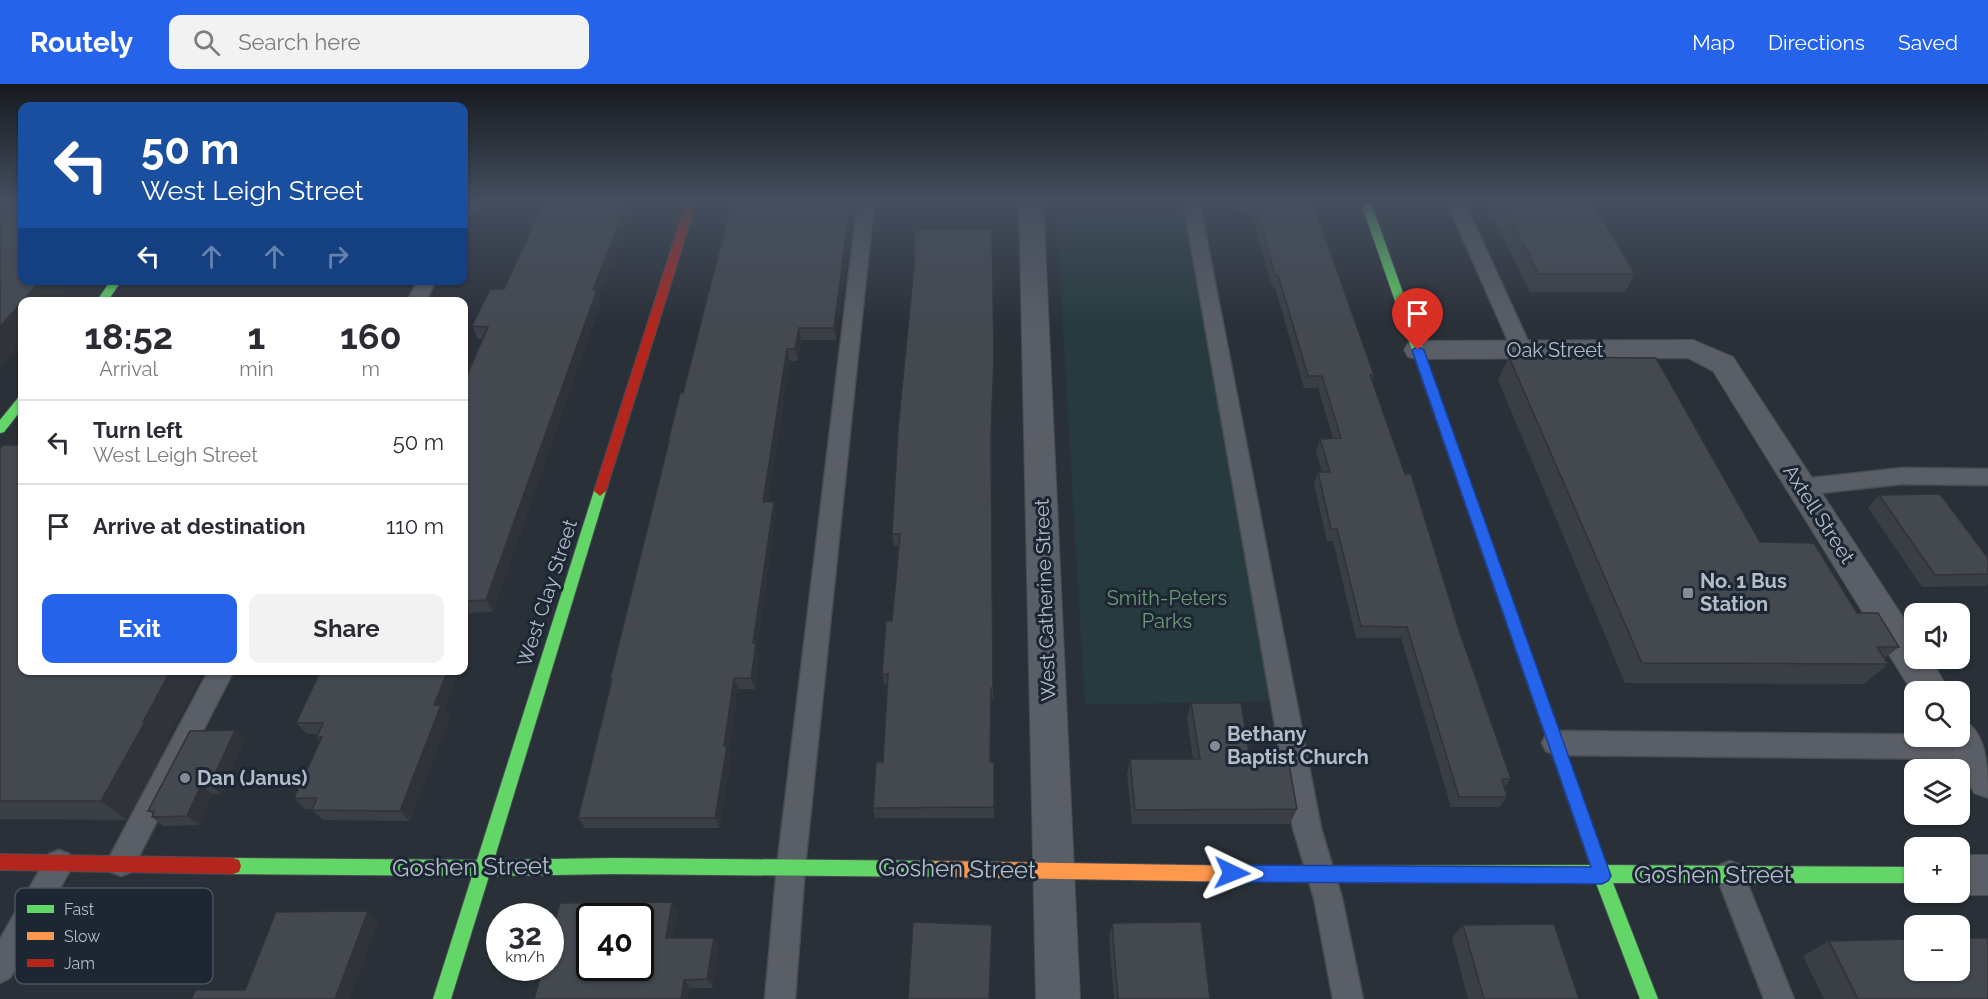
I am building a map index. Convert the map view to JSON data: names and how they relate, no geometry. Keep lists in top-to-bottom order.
{
  "streets": {
    "street": [
      "Oak Street",
      "Axtell Street",
      "West Clay Street",
      "West Catherine Street",
      "Goshen Street"
    ]
  },
  "crossings": [
    ["Oak Street", "Axtell Street"],
    ["West Clay Street", "Goshen Street"],
    ["West Catherine Street", "Goshen Street"]
  ],
  "parks": ["Smith-Peters Parks"],
  "places": {
    "transit": ["No. 1 Bus Station"],
    "other": ["Bethany Baptist Church", "Dan (Janus)"]
  },
  "legend": ["Fast", "Slow", "Jam"],
  "page": {
    "header": "Routely",
    "search": "Search here",
    "nav": ["Map", "Directions", "Saved"],
    "turn": ["50 m", "West Leigh Street"],
    "eta": [
      "18:52",
      "Arrival",
      "1",
      "min",
      "160",
      "m"
    ],
    "list": [
      {
        "name": "Turn left",
        "note": "West Leigh Street",
        "value": "50 m"
      },
      {
        "name": "Arrive at destination",
        "value": "110 m"
      }
    ],
    "buttons": ["Exit", "Share"],
    "map_buttons": ["+", "−"],
    "speed": "32 km/h",
    "limit": "40"
  }
}
